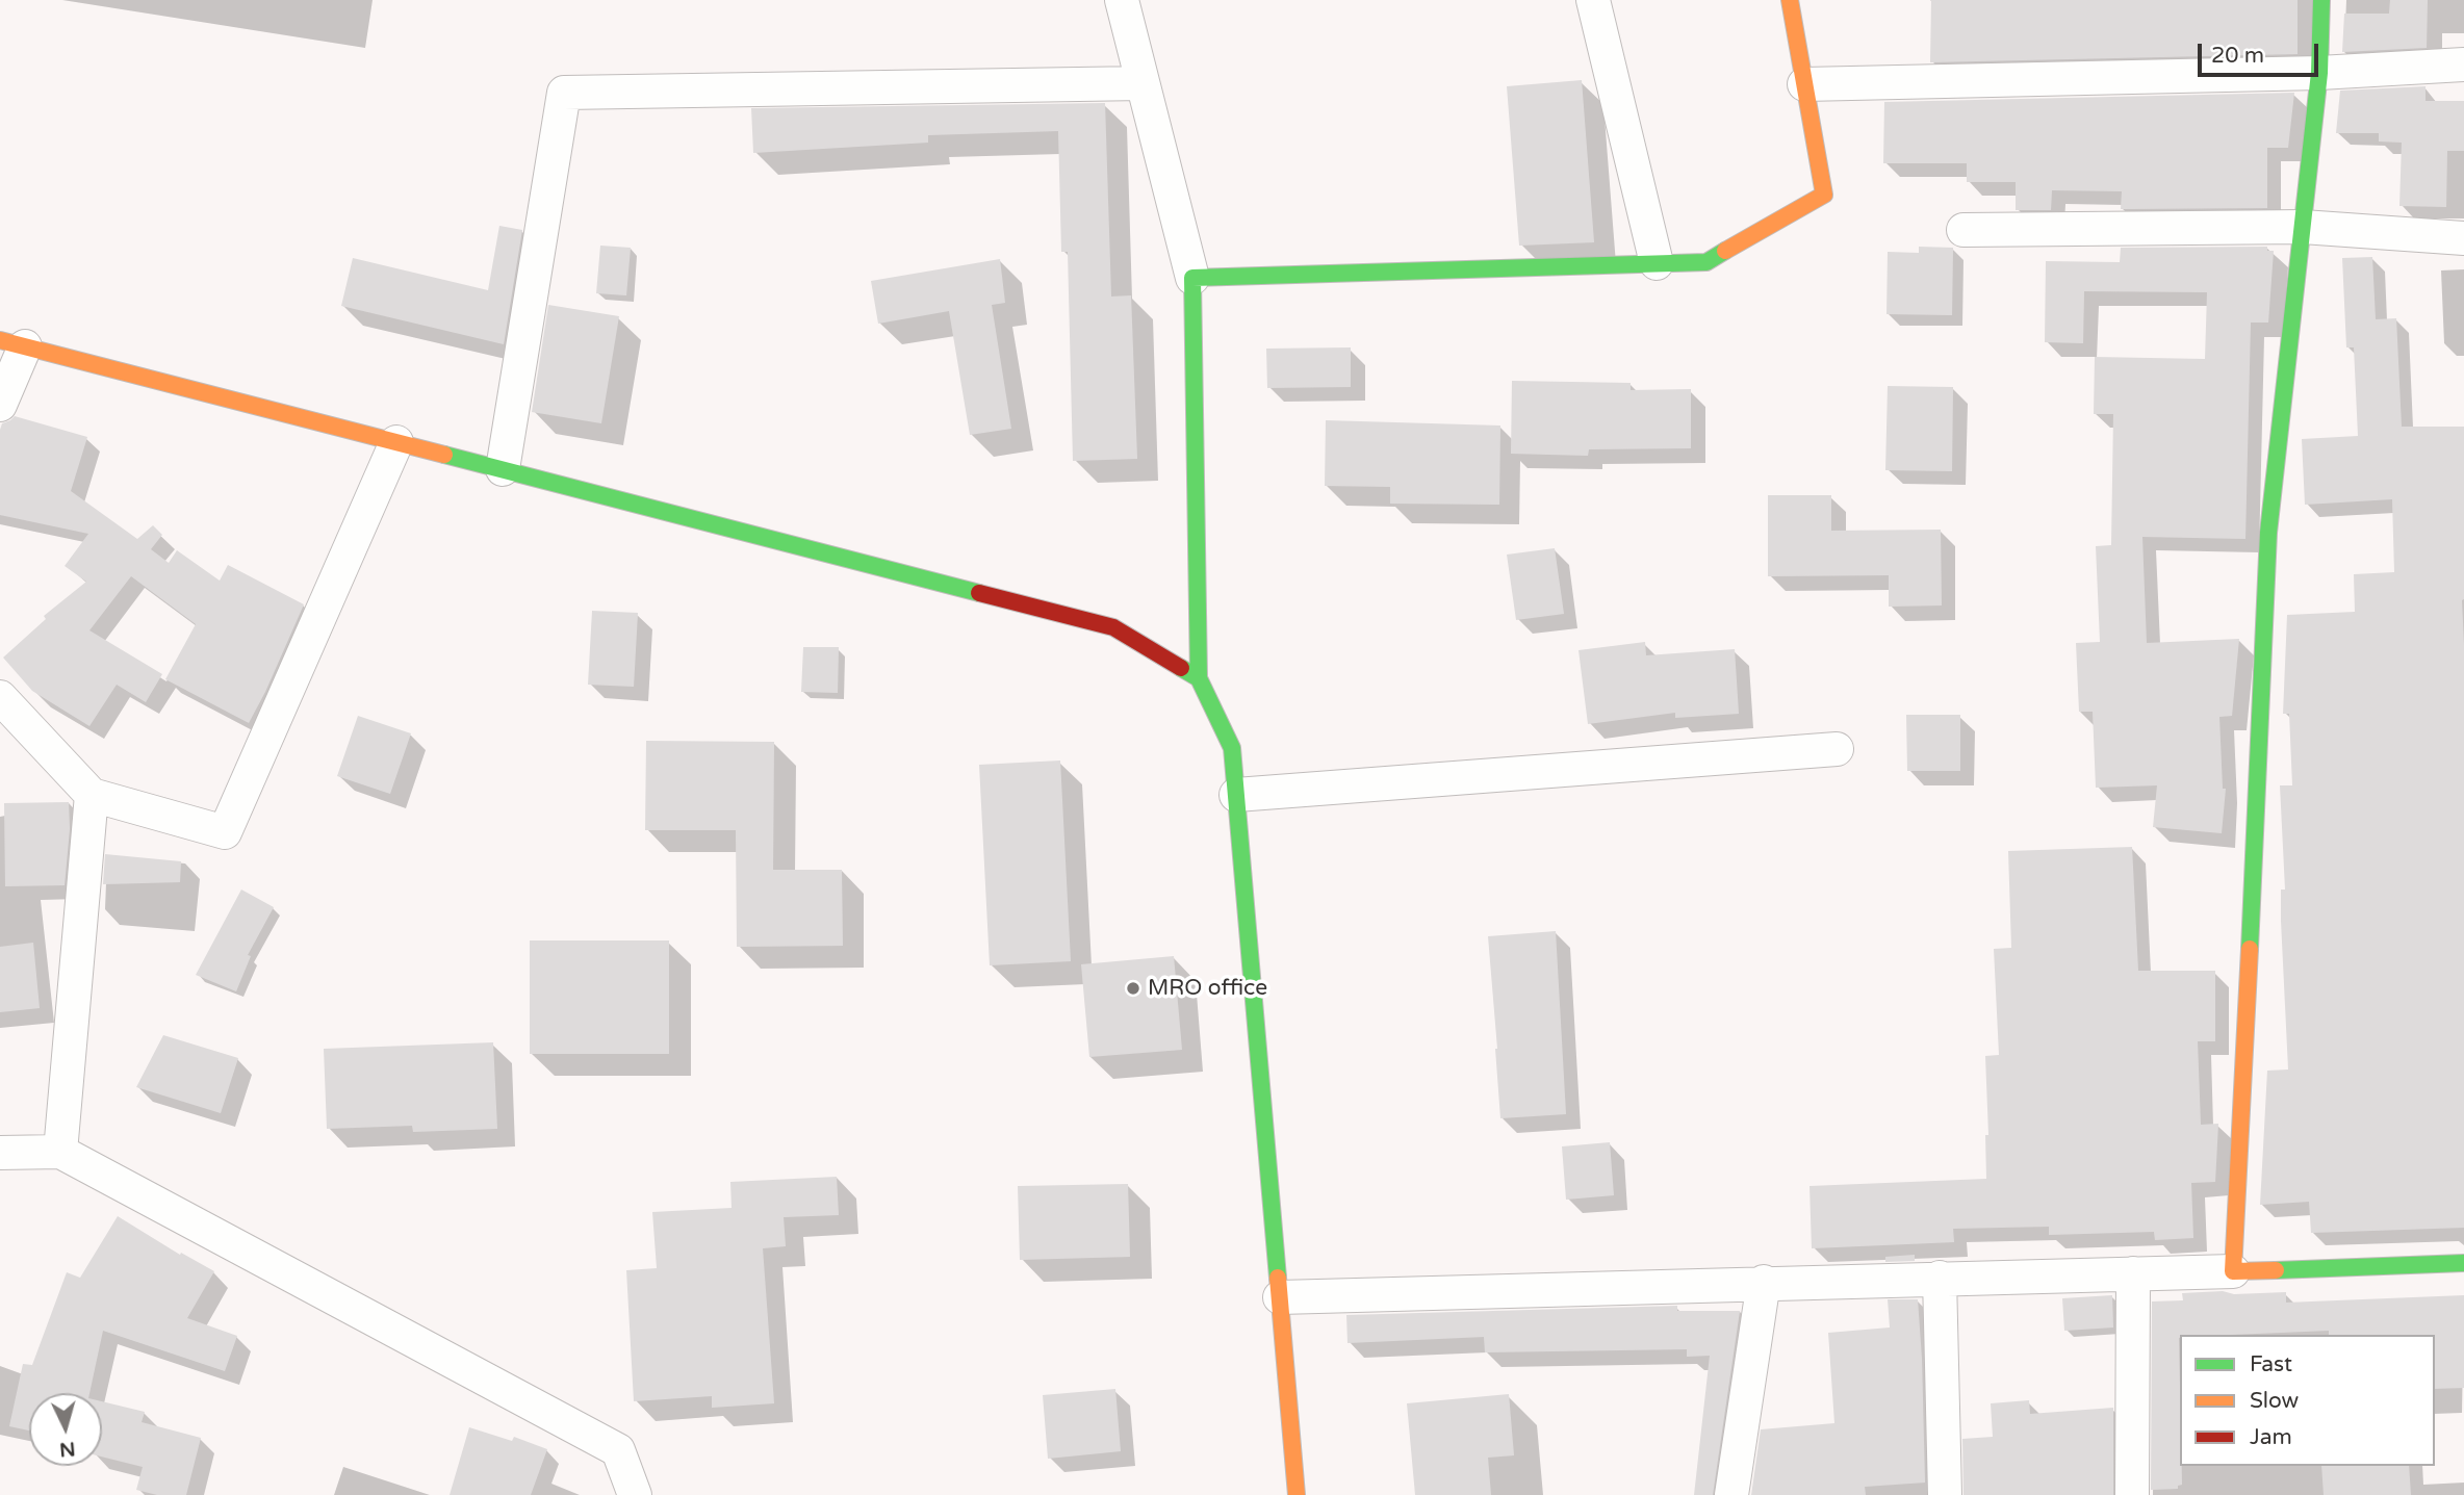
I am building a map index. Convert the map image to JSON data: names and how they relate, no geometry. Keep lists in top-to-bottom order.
{
  "places": ["MRO office"],
  "legend": ["Fast", "Slow", "Jam"],
  "scale_bar": "20 m",
  "north": "bottom"
}
